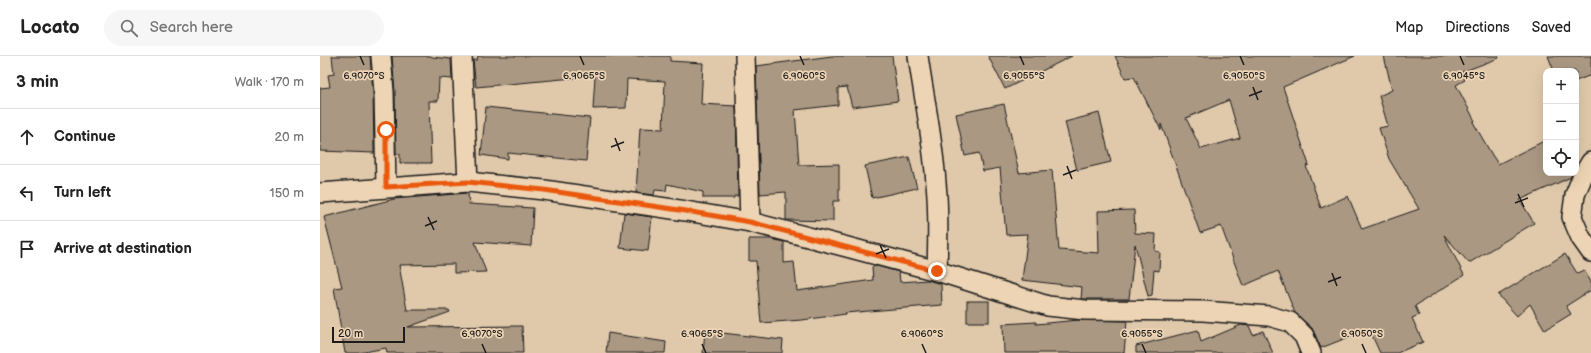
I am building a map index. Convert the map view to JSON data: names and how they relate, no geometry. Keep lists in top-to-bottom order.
{
  "scale_bar": "20 m",
  "page": {
    "header": "Locato",
    "search": "Search here",
    "nav": ["Map", "Directions", "Saved"],
    "heading": ["3 min", "Walk · 170 m"],
    "map_buttons": ["+", "−"],
    "list": [
      ["Continue", "20 m"],
      ["Turn left", "150 m"],
      "Arrive at destination"
    ],
    "scale": "20 m"
  },
  "coordinates": [
    "6.9070°S",
    "6.9065°S",
    "6.9060°S",
    "6.9055°S",
    "6.9050°S",
    "6.9045°S"
  ]
}
